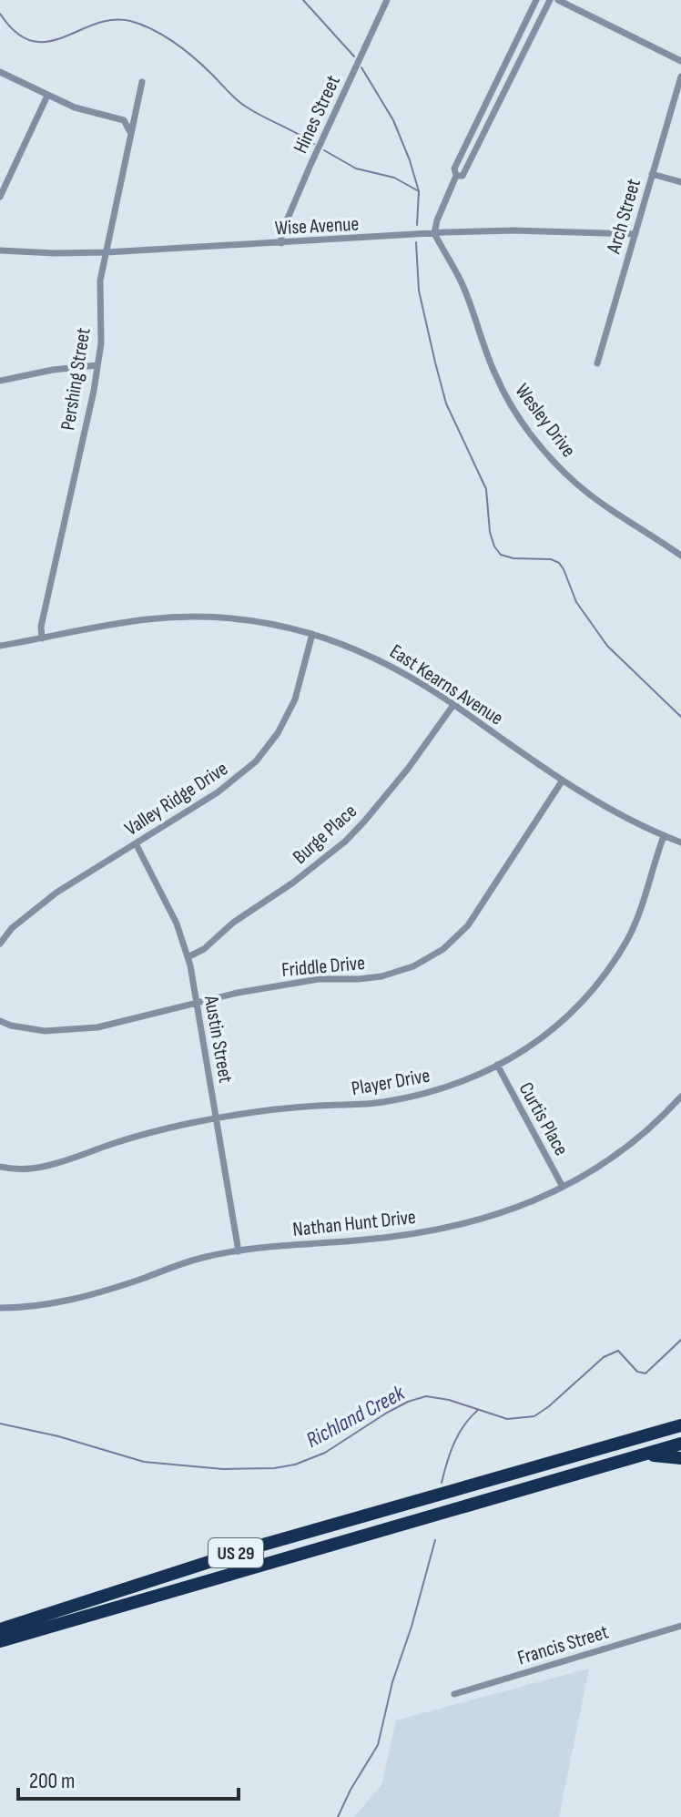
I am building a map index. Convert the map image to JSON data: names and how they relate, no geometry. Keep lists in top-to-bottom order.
{
  "streets": {
    "highway": ["US 29"],
    "street": [
      "Hines Street",
      "Arch Street",
      "Wise Avenue",
      "Pershing Street",
      "Wesley Drive",
      "East Kearns Avenue",
      "Valley Ridge Drive",
      "Burge Place",
      "Friddle Drive",
      "Austin Street",
      "Player Drive",
      "Curtis Place",
      "Nathan Hunt Drive",
      "Francis Street"
    ]
  },
  "crossings": [
    ["Hines Street", "Wise Avenue"],
    ["Arch Street", "Wise Avenue"],
    ["Wise Avenue", "Pershing Street"],
    ["Wise Avenue", "Wesley Drive"],
    ["Pershing Street", "East Kearns Avenue"],
    ["East Kearns Avenue", "Valley Ridge Drive"],
    ["East Kearns Avenue", "Burge Place"],
    ["East Kearns Avenue", "Friddle Drive"],
    ["East Kearns Avenue", "Player Drive"],
    ["Valley Ridge Drive", "Austin Street"],
    ["Burge Place", "Austin Street"],
    ["Friddle Drive", "Austin Street"],
    ["Austin Street", "Player Drive"],
    ["Austin Street", "Nathan Hunt Drive"],
    ["Player Drive", "Curtis Place"],
    ["Curtis Place", "Nathan Hunt Drive"]
  ],
  "water": ["Richland Creek"],
  "scale_bar": "200 m"
}
